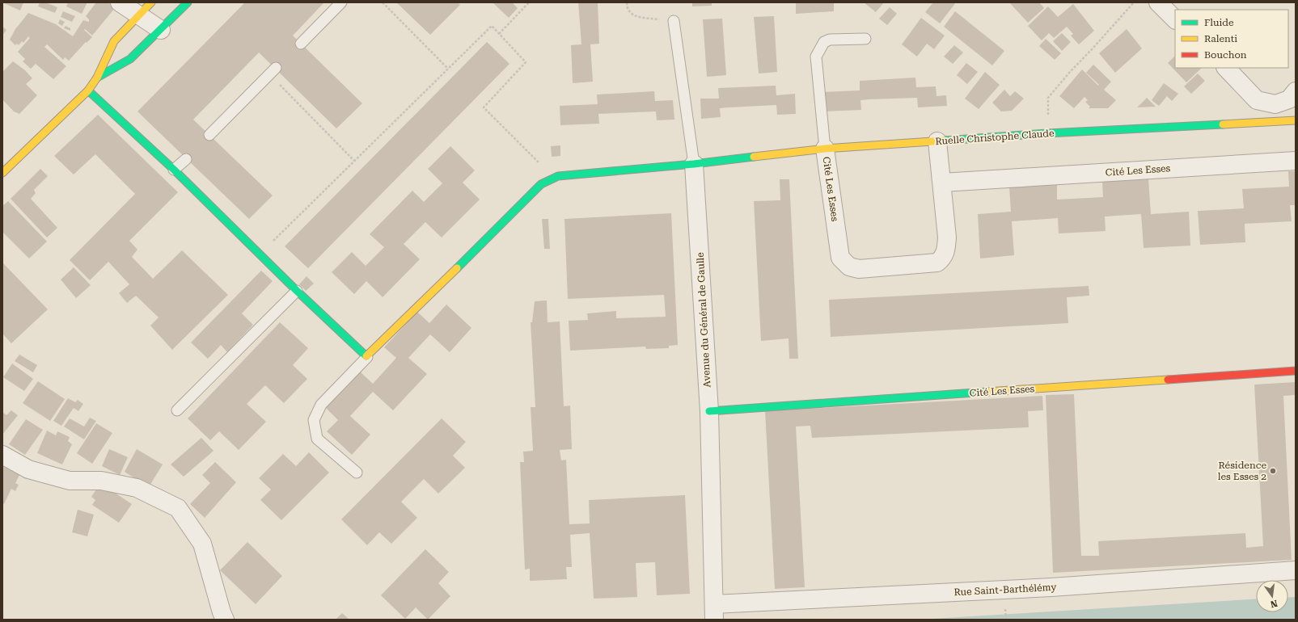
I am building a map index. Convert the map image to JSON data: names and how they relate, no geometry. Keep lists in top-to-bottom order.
{
  "streets": {
    "street": [
      "Ruelle Christophe Claude",
      "Cité Les Esses",
      "Avenue du Général de Gaulle",
      "Rue Saint-Barthélémy"
    ]
  },
  "crossings": [
    ["Ruelle Christophe Claude", "Cité Les Esses"],
    ["Ruelle Christophe Claude", "Avenue du Général de Gaulle"],
    ["Cité Les Esses", "Avenue du Général de Gaulle"],
    ["Avenue du Général de Gaulle", "Rue Saint-Barthélémy"]
  ],
  "places": ["Résidence les Esses 2"],
  "legend": ["Fluide", "Ralenti", "Bouchon"],
  "north": "bottom"
}
